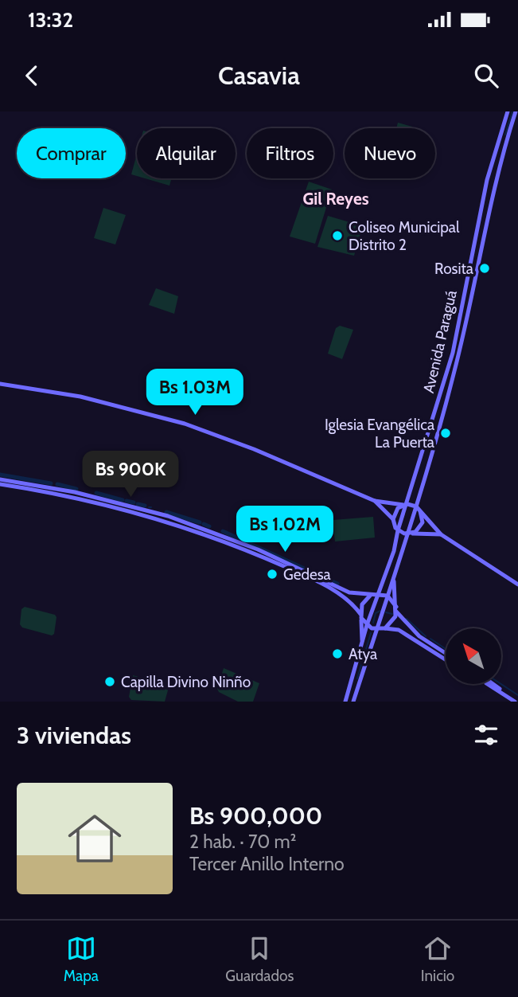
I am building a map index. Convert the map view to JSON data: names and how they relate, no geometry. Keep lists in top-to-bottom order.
{
  "streets": {
    "main road": ["Avenida Paraguá"]
  },
  "districts": ["Gil Reyes"],
  "places": [
    "Coliseo Municipal Distrito 2",
    "Rosita",
    "Iglesia Evangélica La Puerta",
    "Gedesa",
    "Atya",
    "Capilla Divino Ninño"
  ],
  "north": "top left",
  "page": {
    "status": "13:32",
    "header": "Casavia",
    "chip": [
      "Comprar",
      "Alquilar",
      "Filtros",
      "Nuevo"
    ],
    "price": ["Bs 1.03M", "Bs 900K", "Bs 1.02M"],
    "heading": "3 viviendas",
    "list": [
      {
        "name": "Bs 900,000",
        "note": "2 hab. · 70 m² · Tercer Anillo Interno"
      }
    ],
    "tabs": ["Mapa", "Guardados", "Inicio"]
  }
}
